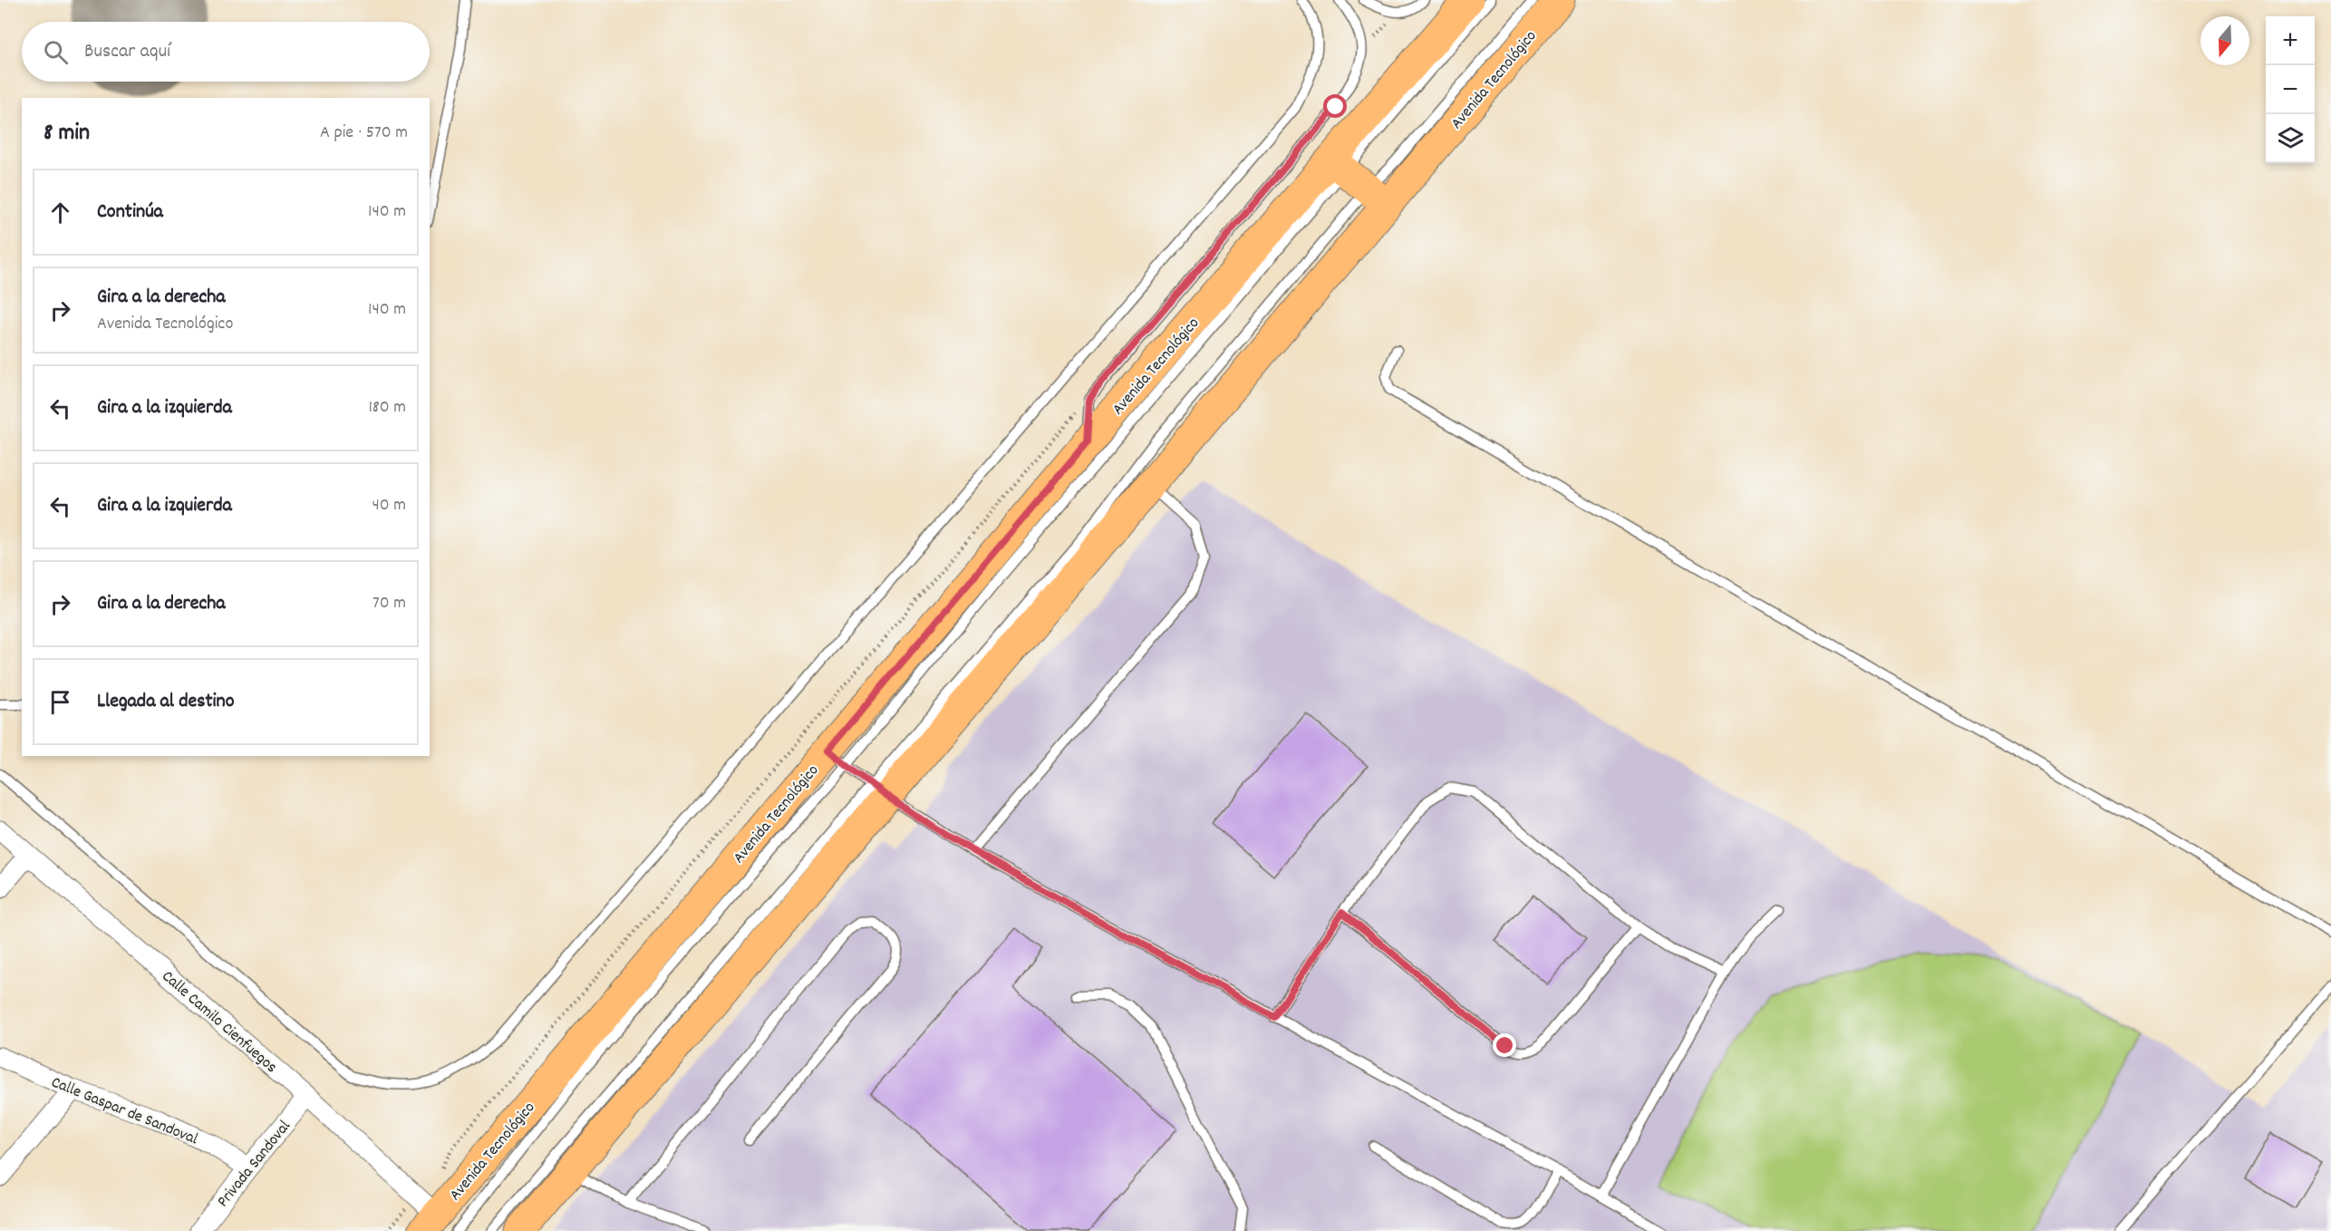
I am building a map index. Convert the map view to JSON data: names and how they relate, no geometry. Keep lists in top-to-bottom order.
{
  "streets": {
    "main road": ["Avenida Tecnológico"],
    "street": ["Calle Camilo Cienfuegos", "Calle Gaspar de Sandoval", "Privada Sandoval"]
  },
  "crossings": [
    ["Avenida Tecnológico", "Calle Camilo Cienfuegos"],
    ["Calle Camilo Cienfuegos", "Privada Sandoval"],
    ["Calle Gaspar de Sandoval", "Privada Sandoval"]
  ],
  "north": "bottom",
  "page": {
    "map_buttons": ["+", "−"],
    "search": "Buscar aquí",
    "heading": ["8 min", "A pie · 570 m"],
    "list": [
      ["Continúa", "140 m"],
      ["Gira a la derecha", "Avenida Tecnológico", "140 m"],
      ["Gira a la izquierda", "180 m"],
      ["Gira a la izquierda", "40 m"],
      ["Gira a la derecha", "70 m"],
      "Llegada al destino"
    ]
  }
}
